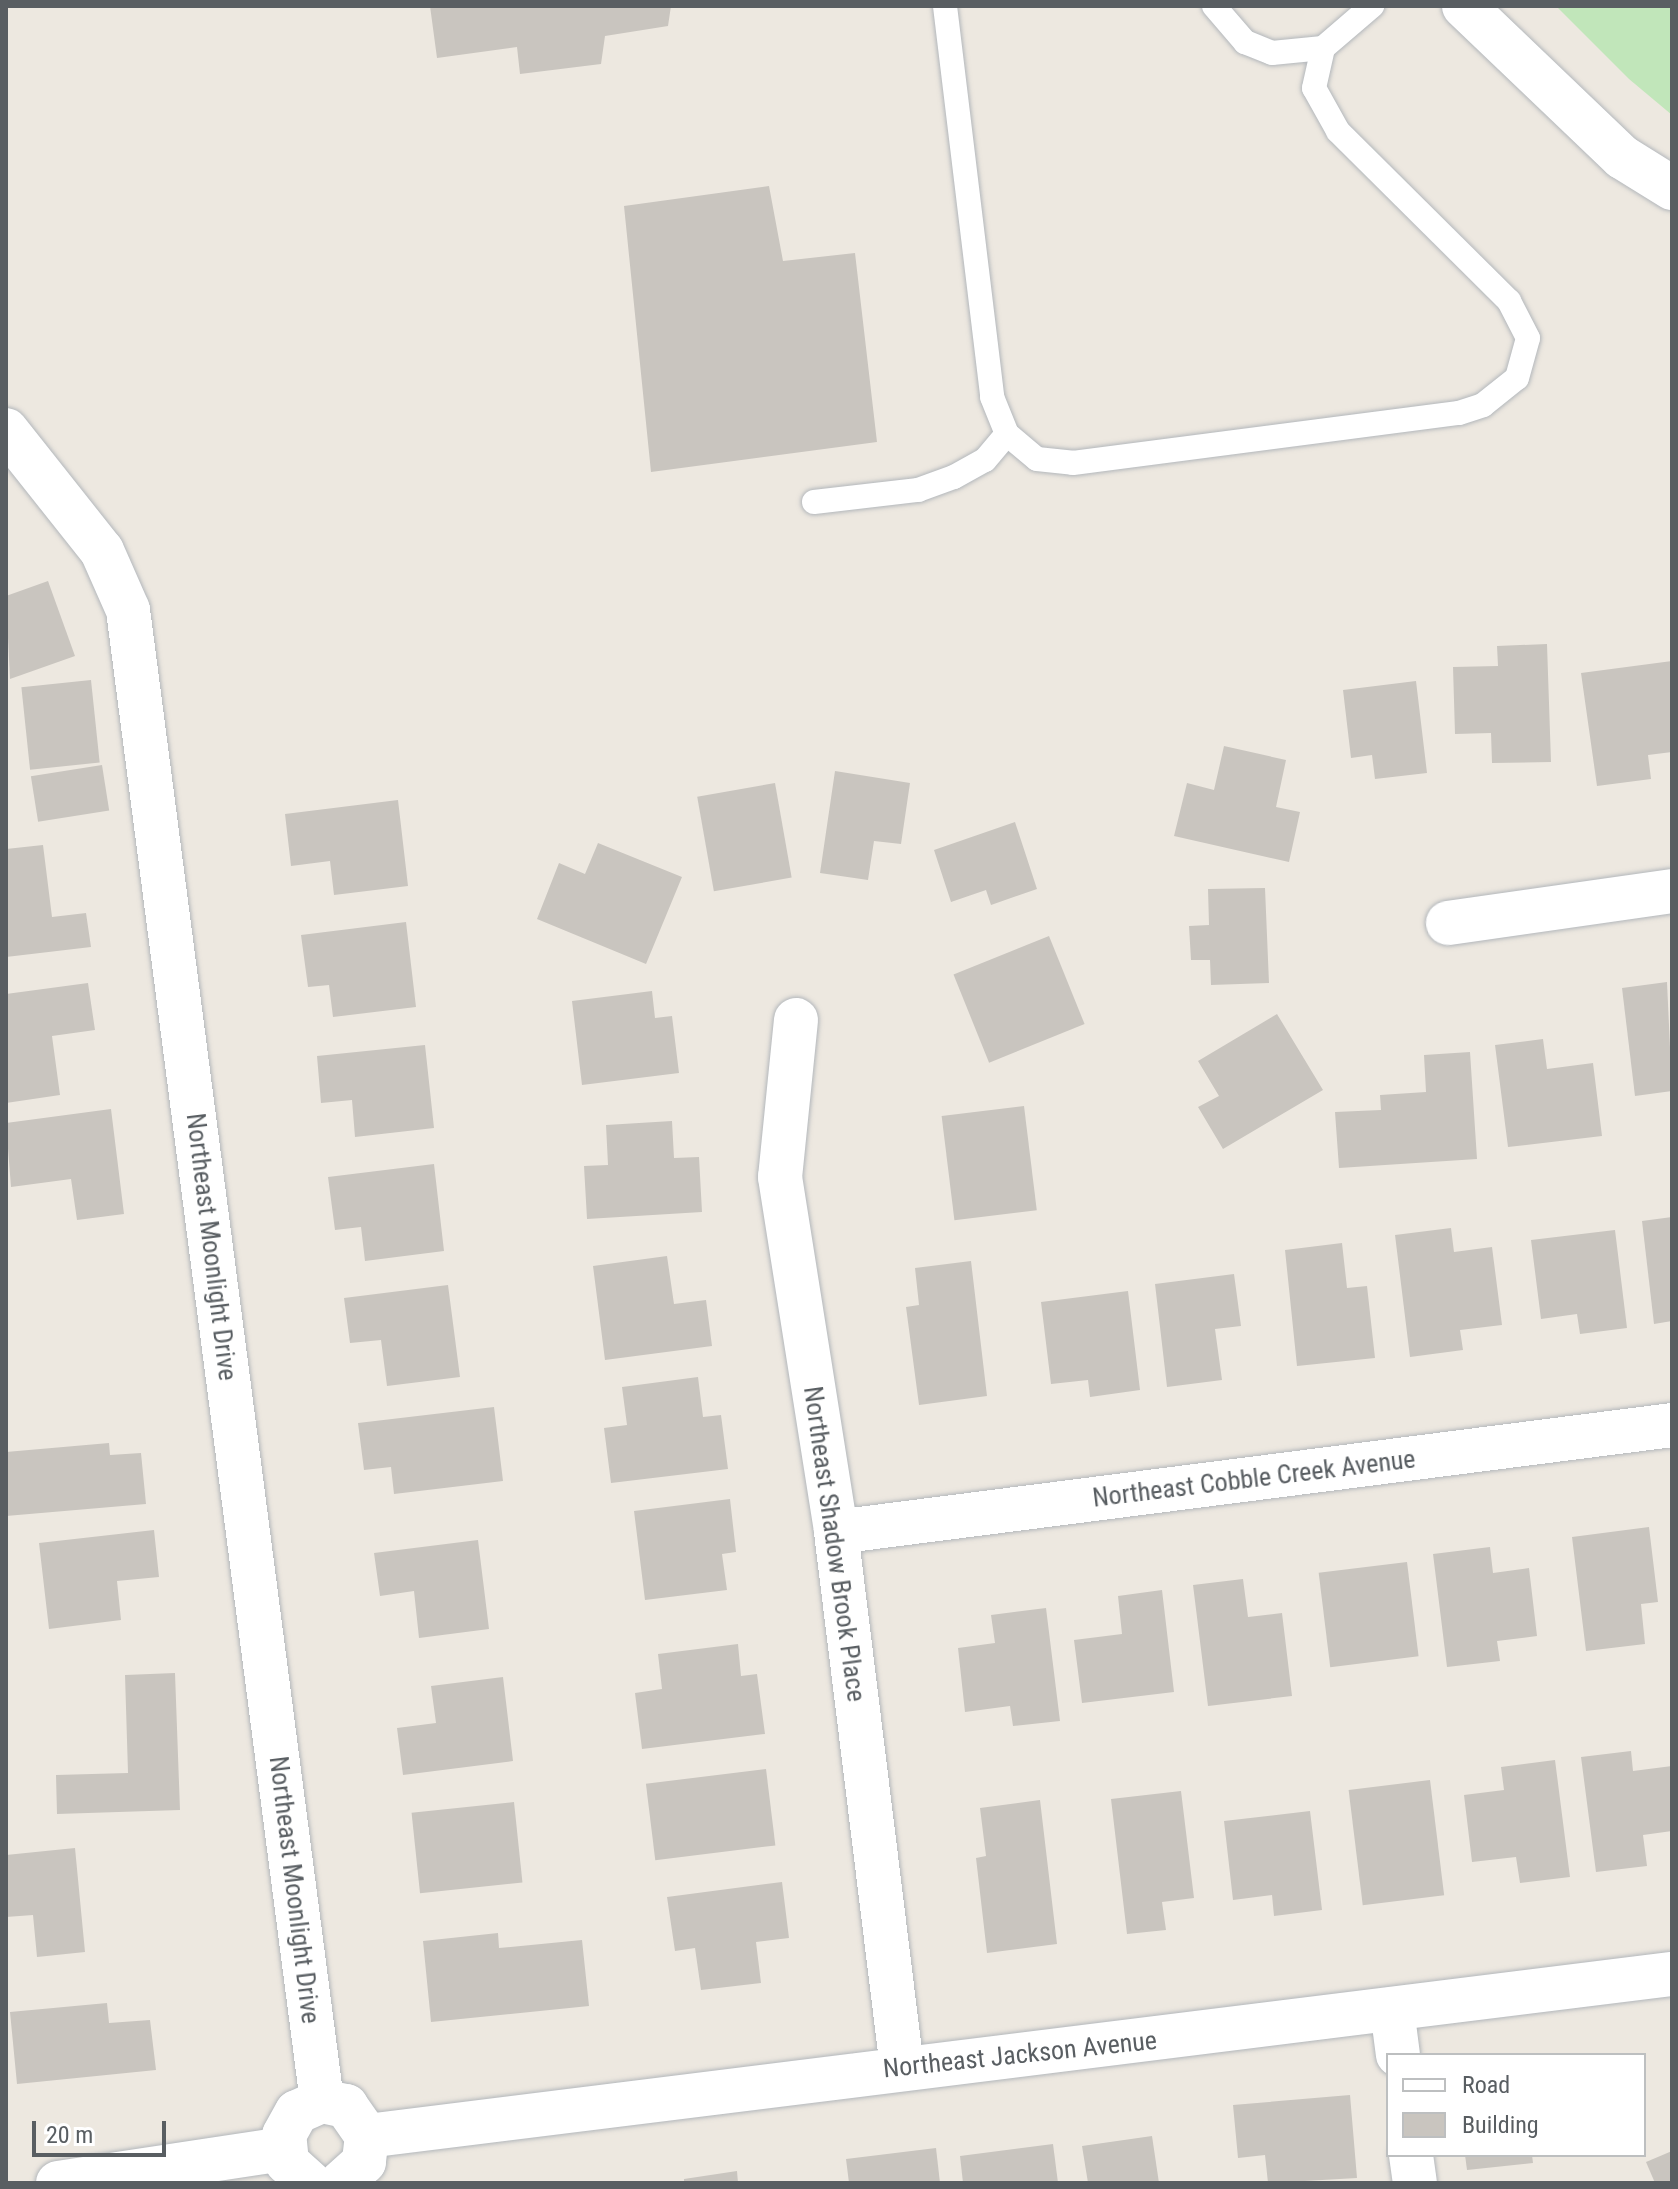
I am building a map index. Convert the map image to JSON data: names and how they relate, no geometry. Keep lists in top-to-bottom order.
{
  "streets": {
    "street": [
      "Northeast Moonlight Drive",
      "Northeast Cobble Creek Avenue",
      "Northeast Shadow Brook Place",
      "Northeast Jackson Avenue"
    ]
  },
  "crossings": [
    ["Northeast Cobble Creek Avenue", "Northeast Shadow Brook Place"],
    ["Northeast Shadow Brook Place", "Northeast Jackson Avenue"]
  ],
  "legend": ["Road", "Building"],
  "scale_bar": "20 m"
}
